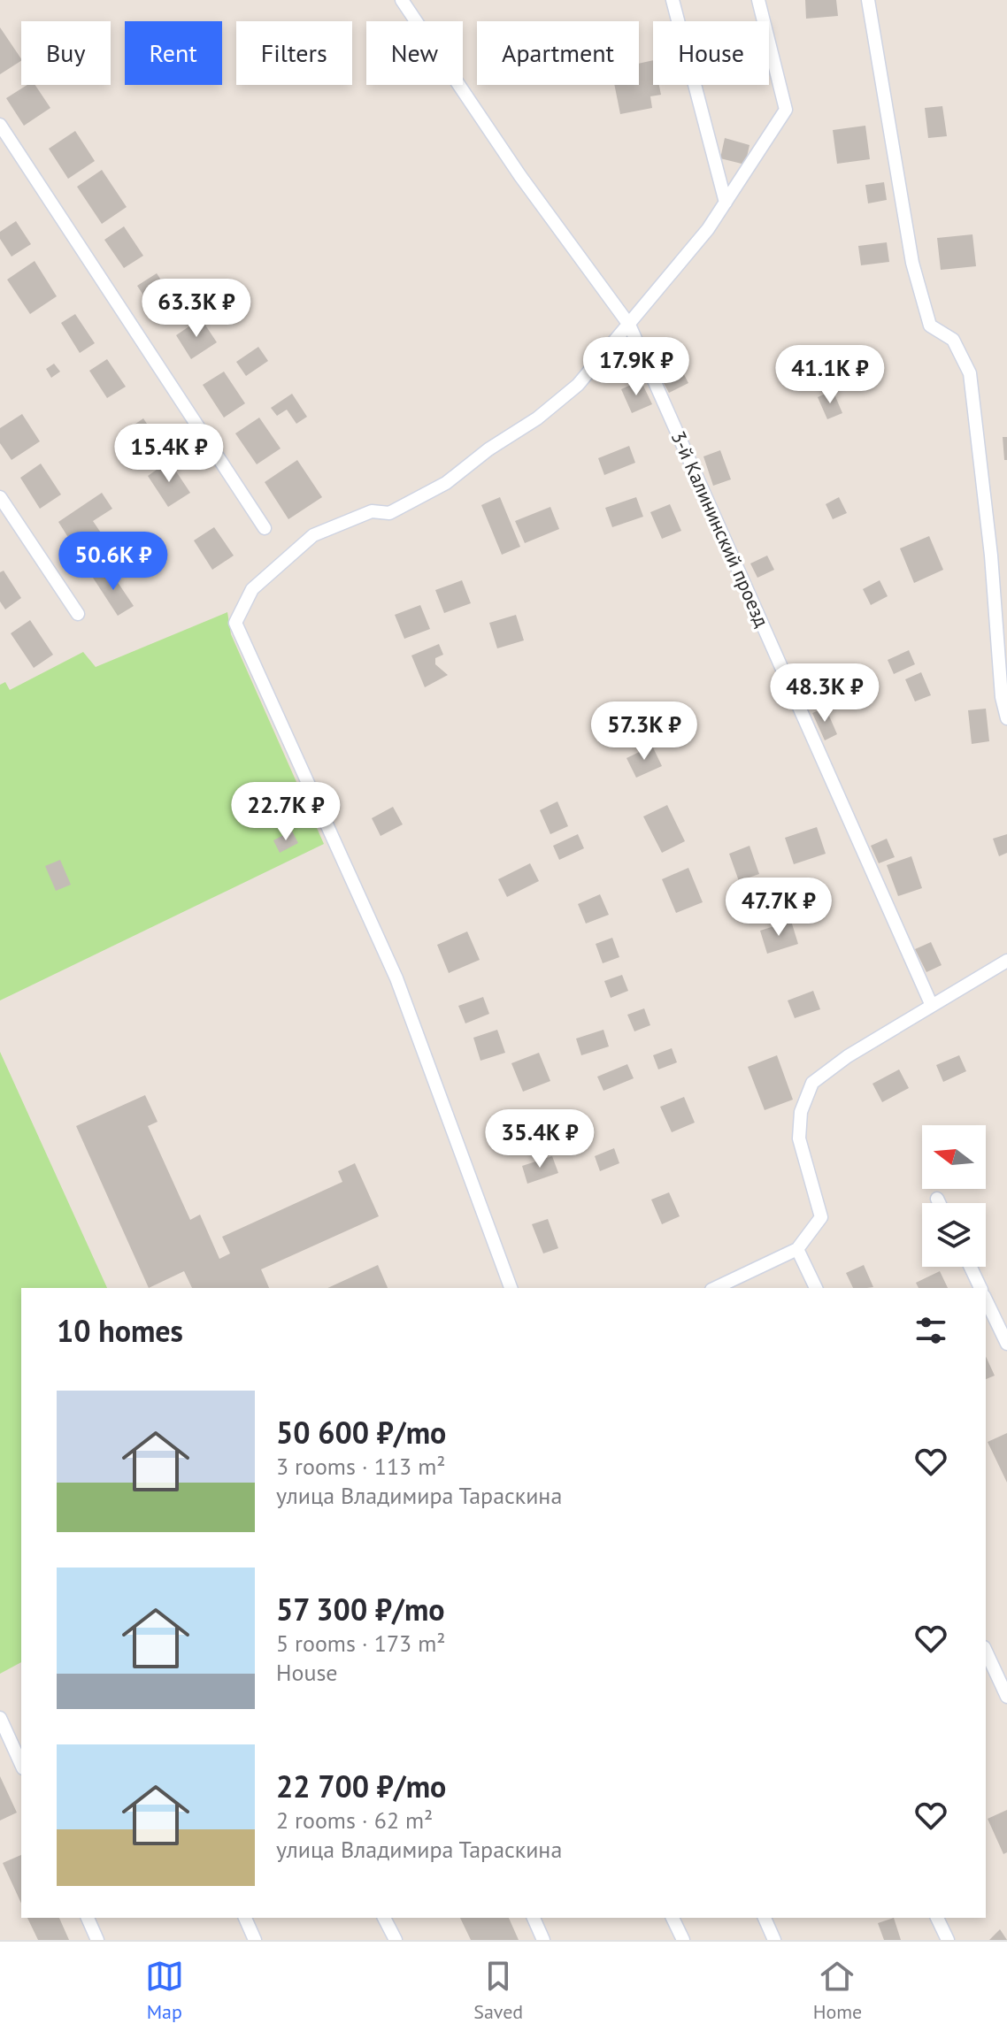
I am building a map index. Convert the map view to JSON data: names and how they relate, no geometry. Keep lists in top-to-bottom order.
{
  "streets": {
    "street": ["3-й Калининский проезд"]
  },
  "north": "left",
  "page": {
    "chip": [
      "Buy",
      "Rent",
      "Filters",
      "New",
      "Apartment",
      "House"
    ],
    "price": [
      "63.3K ₽",
      "17.9K ₽",
      "41.1K ₽",
      "15.4K ₽",
      "50.6K ₽",
      "48.3K ₽",
      "57.3K ₽",
      "22.7K ₽",
      "47.7K ₽",
      "35.4K ₽"
    ],
    "heading": "10 homes",
    "list": [
      {
        "name": "50 600 ₽/mo",
        "note": "3 rooms · 113 m² · улица Владимира Тараскина"
      },
      {
        "name": "57 300 ₽/mo",
        "note": "5 rooms · 173 m² · House"
      },
      {
        "name": "22 700 ₽/mo",
        "note": "2 rooms · 62 m² · улица Владимира Тараскина"
      }
    ],
    "tabs": ["Map", "Saved", "Home"]
  }
}
